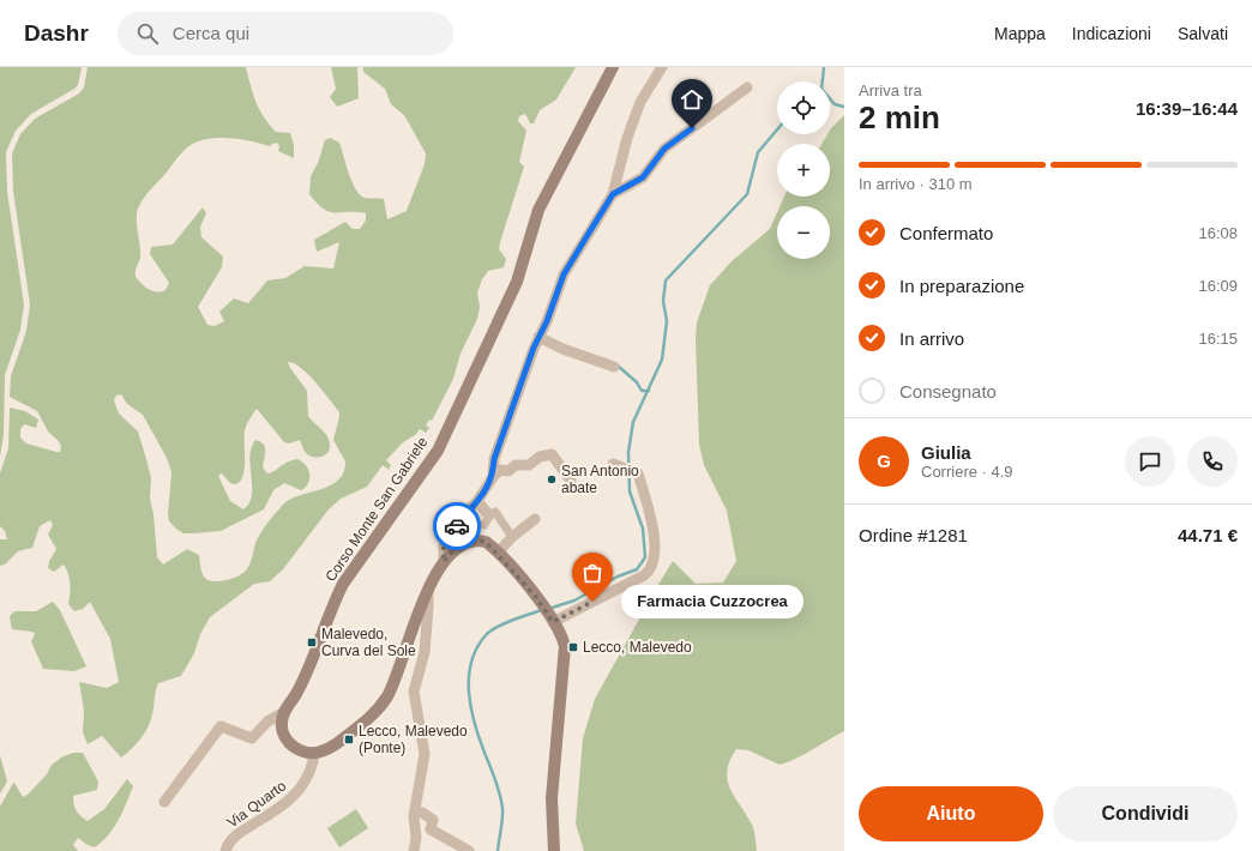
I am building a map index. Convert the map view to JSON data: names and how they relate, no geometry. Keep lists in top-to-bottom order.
{
  "streets": {
    "main road": ["Corso Monte San Gabriele"],
    "street": ["Via Quarto"]
  },
  "places": {
    "other": ["San Antonio abate", "Farmacia Cuzzocrea"],
    "transit": ["Malevedo, Curva del Sole", "Lecco, Malevedo", "Lecco, Malevedo (Ponte)"]
  },
  "page": {
    "header": "Dashr",
    "search": "Cerca qui",
    "nav": ["Mappa", "Indicazioni", "Salvati"],
    "heading": ["2 min", "Arriva tra", "16:39–16:44"],
    "panel": [
      "Giulia",
      "Corriere · 4.9",
      "Ordine #1281",
      "44.71 €"
    ],
    "map_buttons": ["+", "−"],
    "bar": "In arrivo · 310 m",
    "list": [
      ["Confermato", "16:08"],
      ["In preparazione", "16:09"],
      ["In arrivo", "16:15"],
      "Consegnato"
    ],
    "round": "G",
    "bubble": "Farmacia Cuzzocrea",
    "buttons": ["Aiuto", "Condividi"]
  }
}
